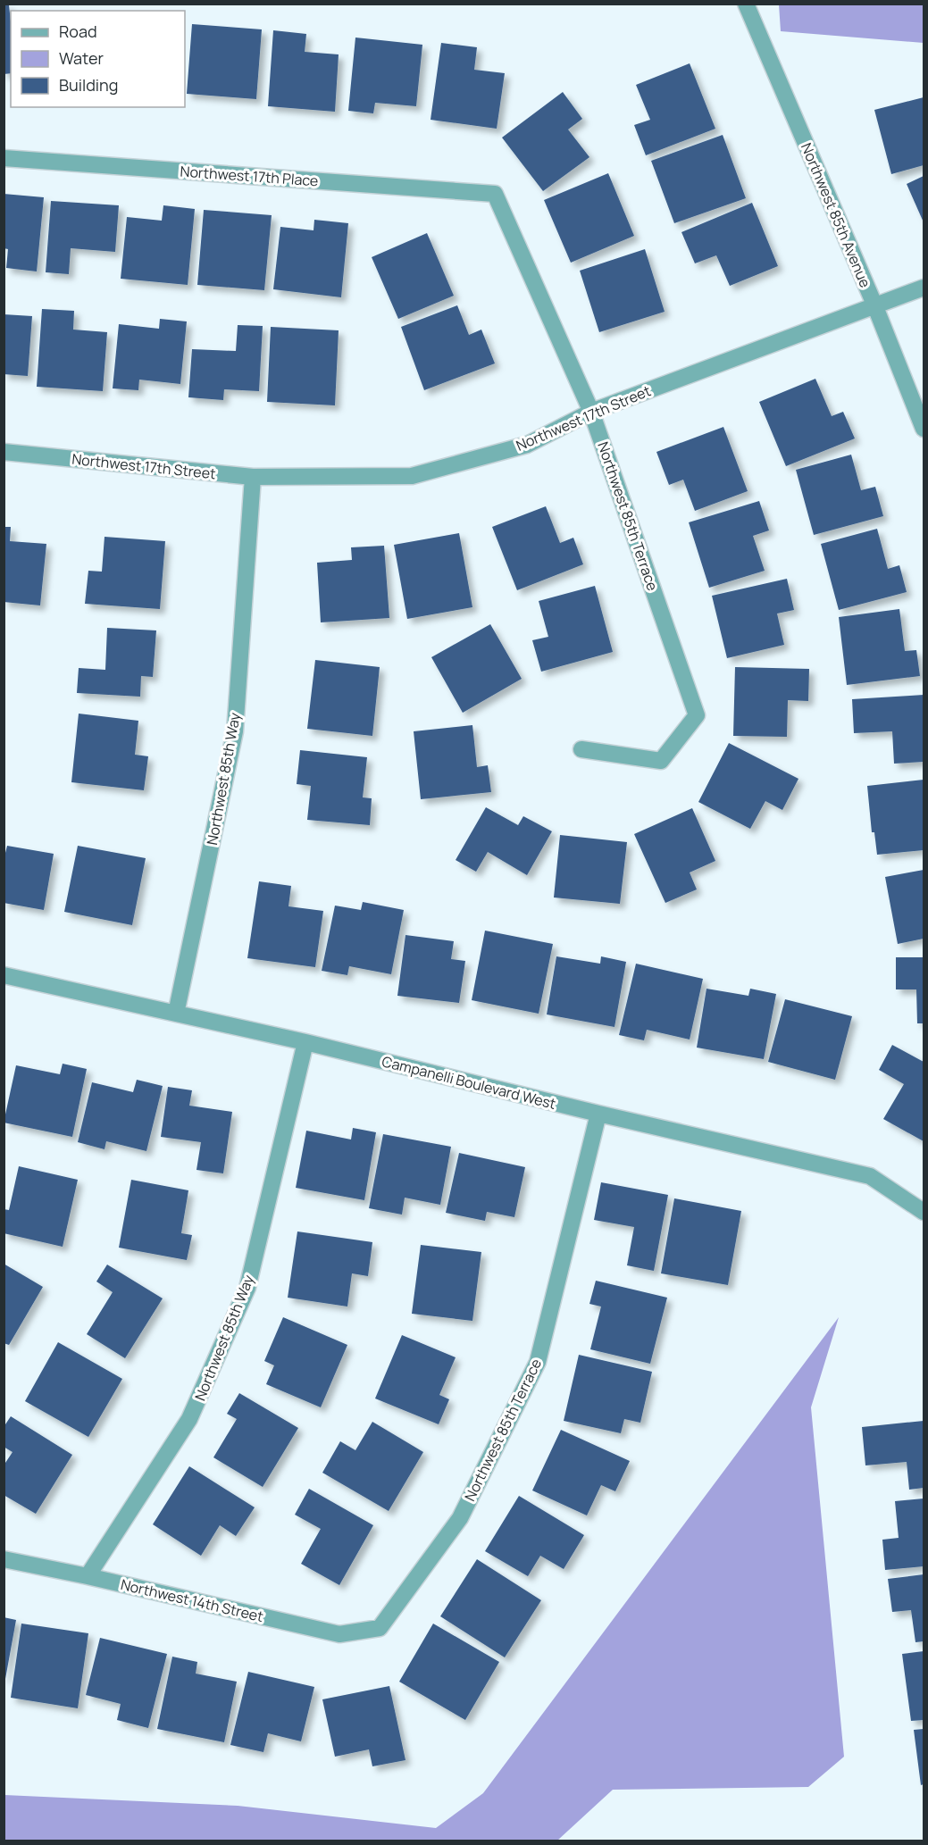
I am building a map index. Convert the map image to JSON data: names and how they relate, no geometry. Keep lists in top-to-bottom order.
{
  "streets": {
    "street": [
      "Northwest 17th Place",
      "Northwest 85th Avenue",
      "Northwest 17th Street",
      "Northwest 85th Terrace",
      "Northwest 85th Way",
      "Campanelli Boulevard West",
      "Northwest 14th Street"
    ]
  },
  "crossings": [
    ["Northwest 17th Place", "Northwest 85th Terrace"],
    ["Northwest 85th Avenue", "Northwest 17th Street"],
    ["Northwest 17th Street", "Northwest 85th Terrace"],
    ["Northwest 17th Street", "Northwest 85th Way"],
    ["Northwest 85th Terrace", "Campanelli Boulevard West"],
    ["Northwest 85th Terrace", "Northwest 14th Street"],
    ["Northwest 85th Way", "Campanelli Boulevard West"],
    ["Northwest 85th Way", "Northwest 14th Street"]
  ],
  "legend": ["Road", "Water", "Building"]
}
